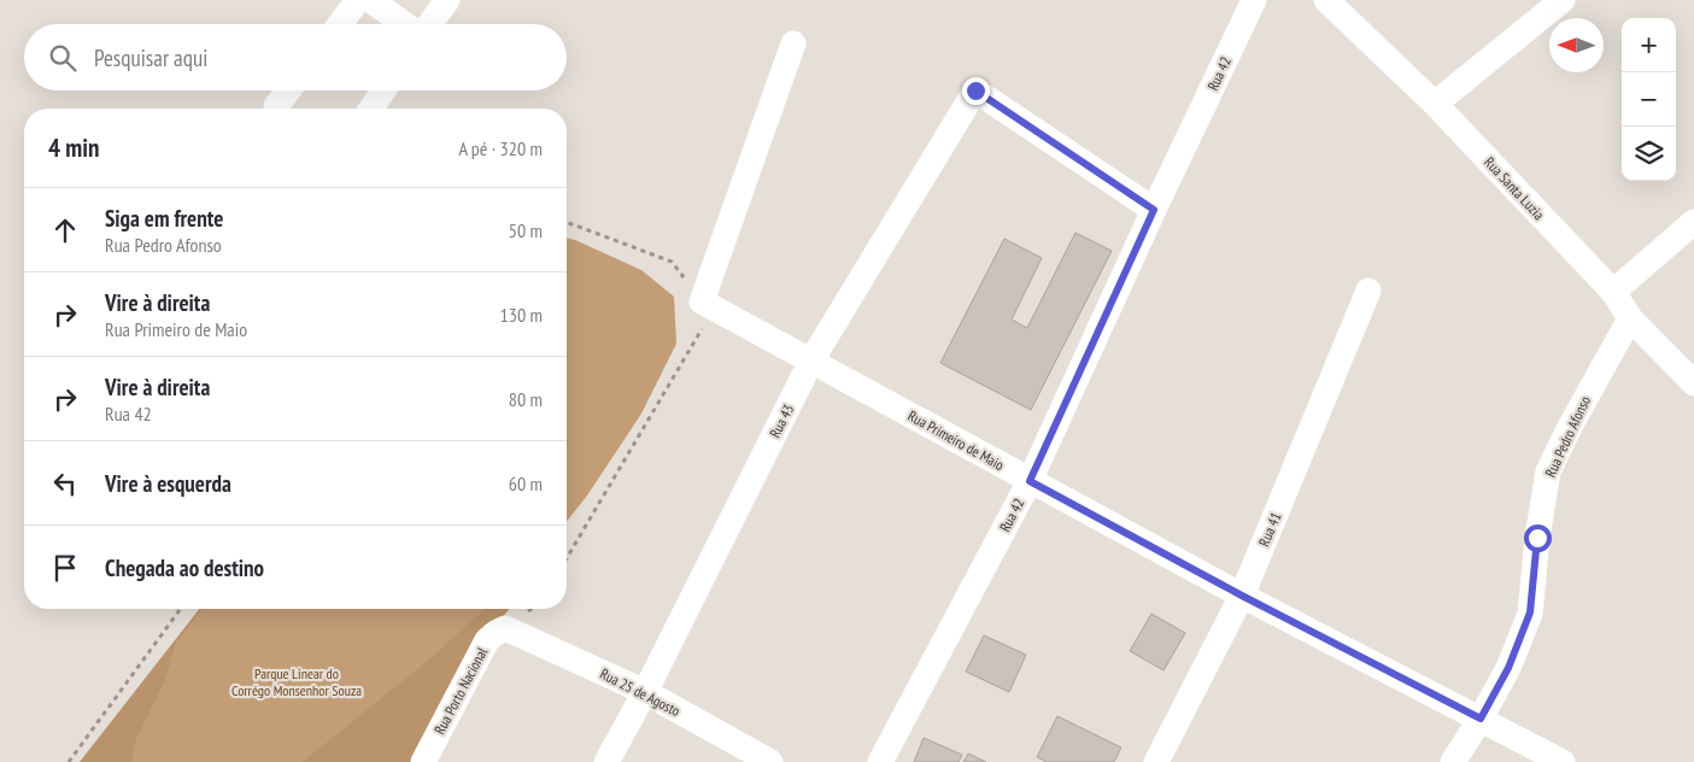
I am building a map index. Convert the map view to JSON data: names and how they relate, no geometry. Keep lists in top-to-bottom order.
{
  "streets": {
    "street": [
      "Rua 42",
      "Rua Santa Luzia",
      "Rua 43",
      "Rua Pedro Afonso",
      "Rua Primeiro de Maio",
      "Rua 41",
      "Rua Porto Nacional",
      "Rua 25 de Agosto"
    ]
  },
  "crossings": [
    ["Rua 42", "Rua 43"],
    ["Rua 42", "Rua Primeiro de Maio"],
    ["Rua Santa Luzia", "Rua Pedro Afonso"],
    ["Rua 43", "Rua Primeiro de Maio"],
    ["Rua 43", "Rua 25 de Agosto"],
    ["Rua Pedro Afonso", "Rua Primeiro de Maio"],
    ["Rua Primeiro de Maio", "Rua 41"],
    ["Rua Porto Nacional", "Rua 25 de Agosto"]
  ],
  "parks": ["Parque Linear do Corrégo Monsenhor Souza"],
  "north": "left",
  "page": {
    "map_buttons": ["+", "−"],
    "search": "Pesquisar aqui",
    "heading": ["4 min", "A pé · 320 m"],
    "list": [
      ["Siga em frente", "Rua Pedro Afonso", "50 m"],
      ["Vire à direita", "Rua Primeiro de Maio", "130 m"],
      ["Vire à direita", "Rua 42", "80 m"],
      ["Vire à esquerda", "60 m"],
      "Chegada ao destino"
    ]
  }
}
